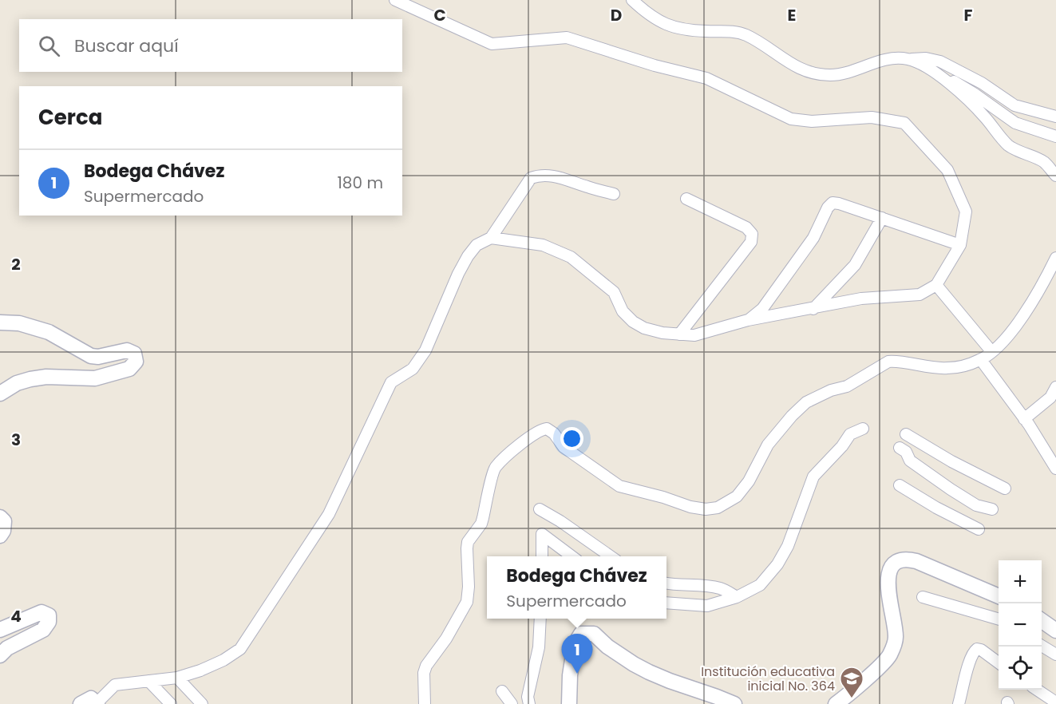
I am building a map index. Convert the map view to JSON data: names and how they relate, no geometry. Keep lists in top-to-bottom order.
{
  "places": {
    "school or university": ["Institución educativa inicial No. 364"]
  },
  "page": {
    "search": "Buscar aquí",
    "heading": "Cerca",
    "list": [
      {
        "mark": "1",
        "name": "Bodega Chávez",
        "note": "Supermercado",
        "value": "180 m"
      }
    ],
    "popup": ["Bodega Chávez", "Supermercado"],
    "map_buttons": ["+", "−"],
    "pins": "1"
  },
  "grid": {
    "columns": [
      "C",
      "D",
      "E",
      "F"
    ],
    "rows": ["2", "3", "4"]
  }
}
